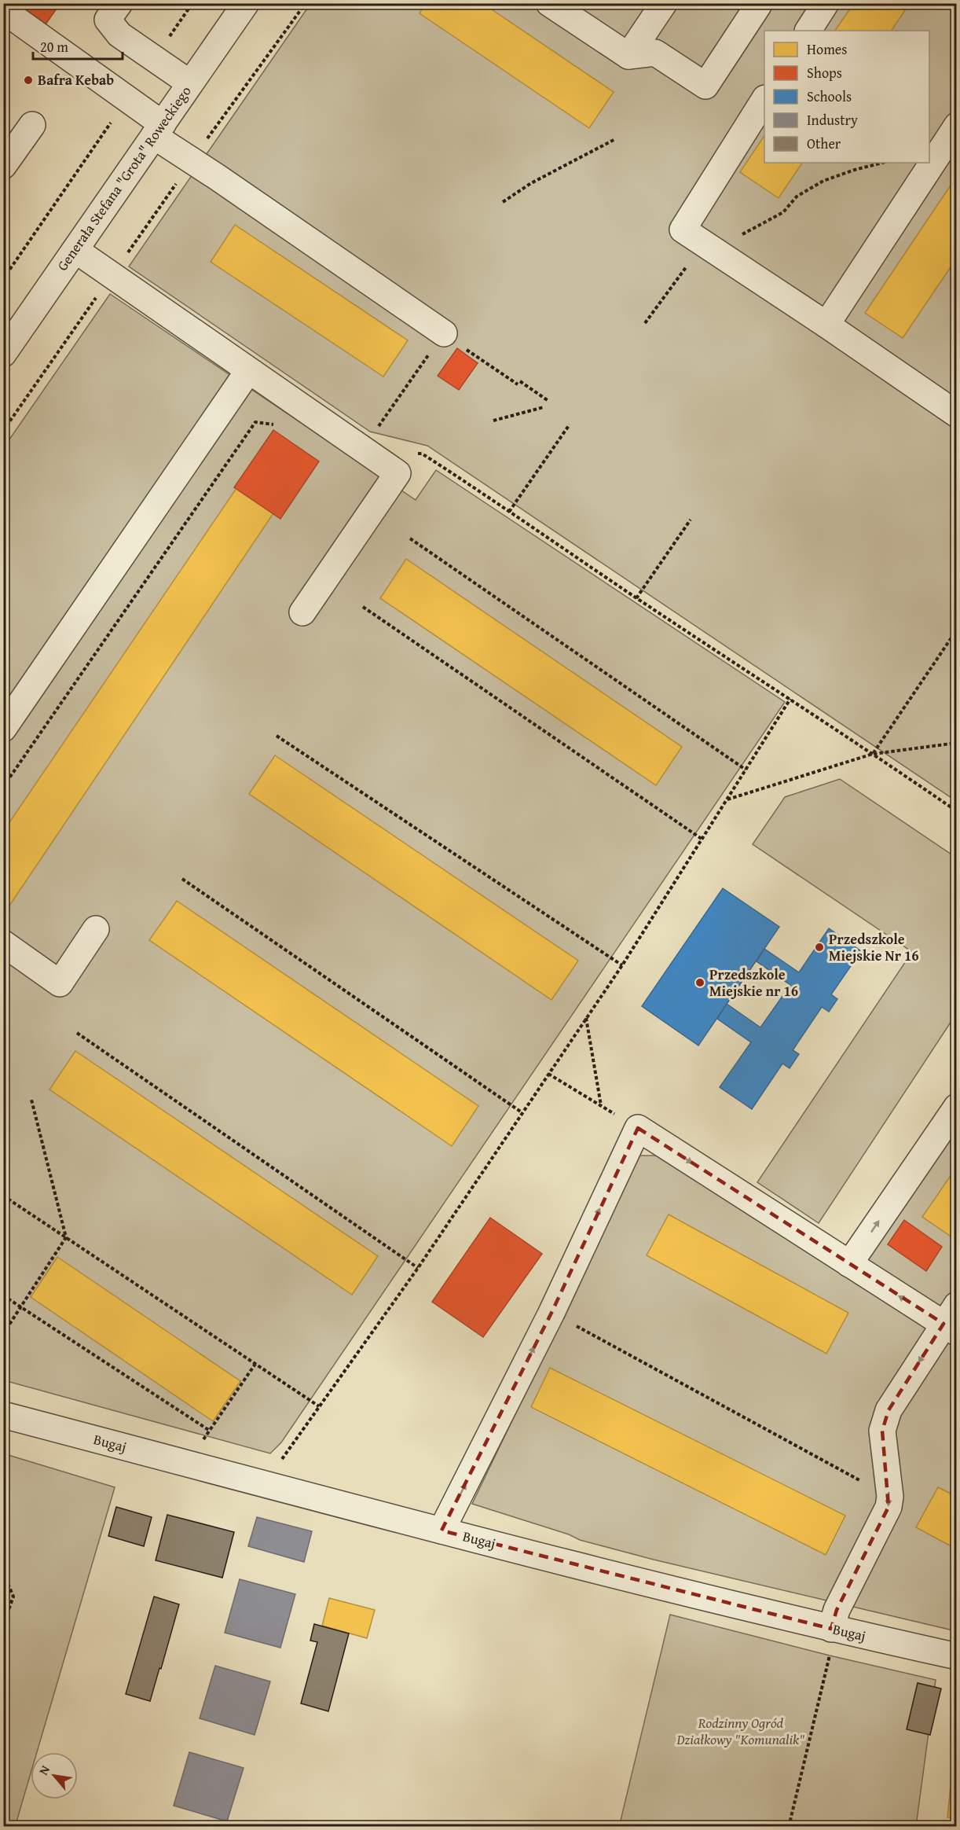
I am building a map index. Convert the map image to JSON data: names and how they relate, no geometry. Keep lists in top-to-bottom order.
{
  "streets": {
    "street": ["Generała Stefana \"Grota\" Roweckiego", "Bugaj"]
  },
  "parks": ["Rodzinny Ogród Działkowy \"Komunalik\""],
  "places": ["Bafra Kebab", "Przedszkole Miejskie Nr 16", "Przedszkole Miejskie nr 16"],
  "legend": [
    "Homes",
    "Shops",
    "Schools",
    "Industry",
    "Other"
  ],
  "scale_bar": "20 m",
  "north": "top left"
}
